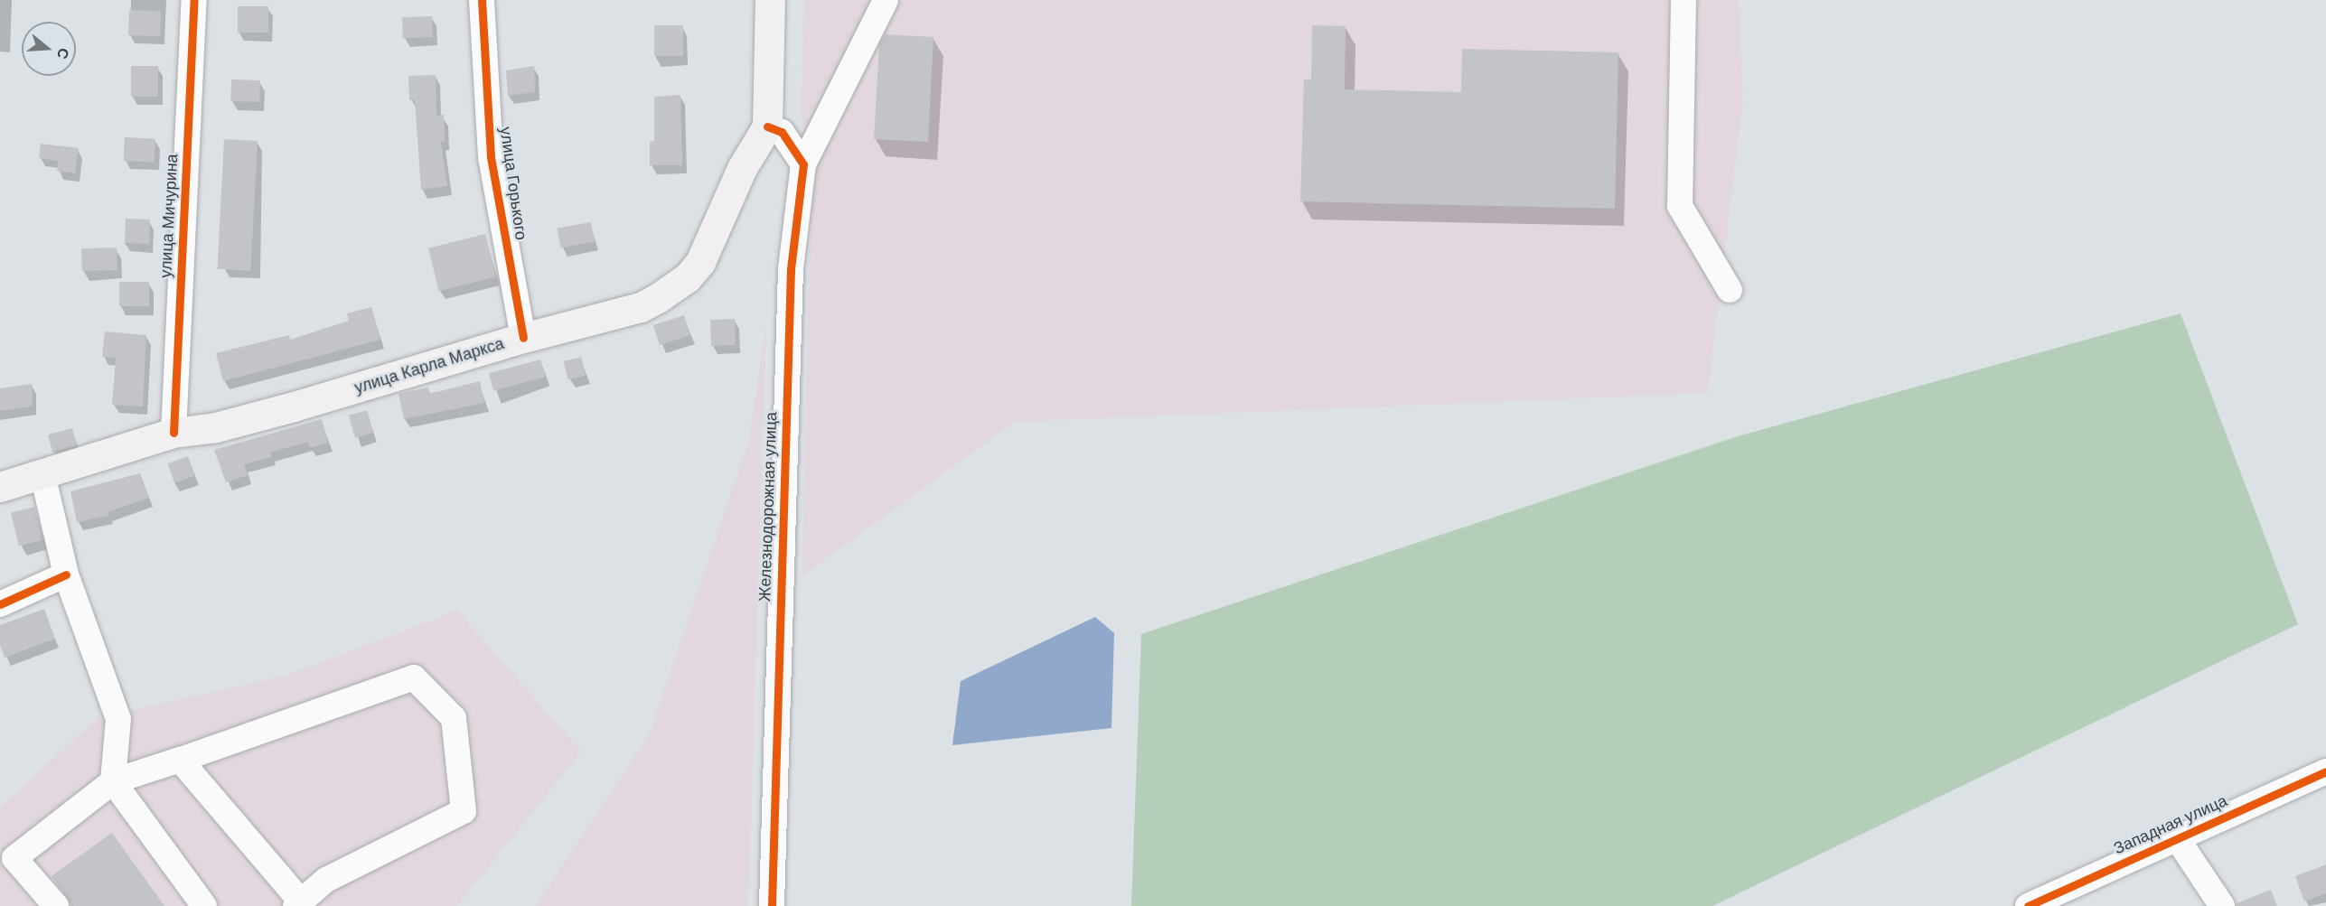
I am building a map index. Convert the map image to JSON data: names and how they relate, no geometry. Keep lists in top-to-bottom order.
{
  "streets": {
    "main road": ["улица Карла Маркса"],
    "street": [
      "улица Горького",
      "улица Мичурина",
      "Железнодорожная улица",
      "Западная улица"
    ]
  },
  "crossings": [
    ["улица Горького", "улица Карла Маркса"],
    ["улица Мичурина", "улица Карла Маркса"]
  ],
  "north": "right"
}
